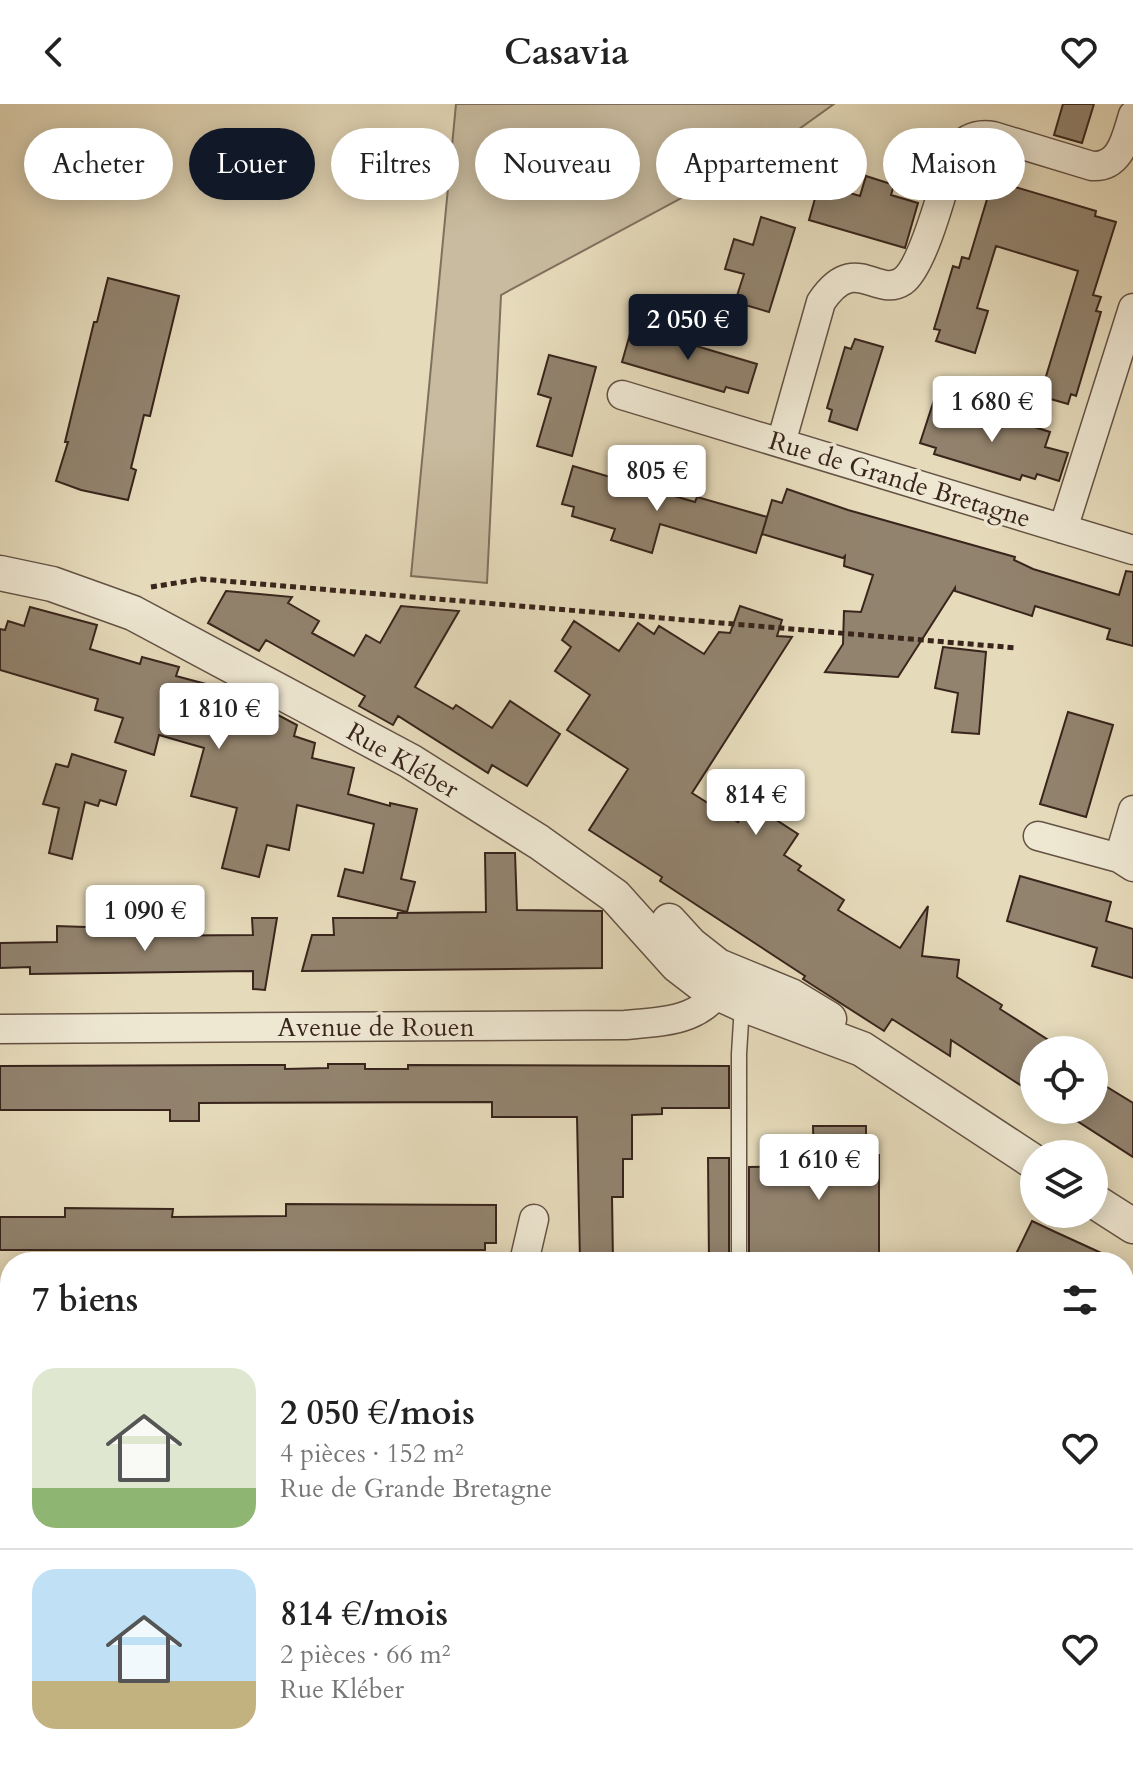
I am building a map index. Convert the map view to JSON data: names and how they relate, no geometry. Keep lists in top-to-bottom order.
{
  "streets": {
    "street": ["Rue de Grande Bretagne", "Rue Kléber", "Avenue de Rouen"]
  },
  "crossings": [
    ["Rue Kléber", "Avenue de Rouen"]
  ],
  "page": {
    "header": "Casavia",
    "chip": [
      "Acheter",
      "Louer",
      "Filtres",
      "Nouveau",
      "Appartement",
      "Maison"
    ],
    "price": [
      "2 050 €",
      "1 680 €",
      "805 €",
      "1 810 €",
      "814 €",
      "1 090 €",
      "1 610 €"
    ],
    "heading": "7 biens",
    "list": [
      {
        "name": "2 050 €/mois",
        "note": "4 pièces · 152 m² · Rue de Grande Bretagne"
      },
      {
        "name": "814 €/mois",
        "note": "2 pièces · 66 m² · Rue Kléber"
      }
    ]
  }
}
